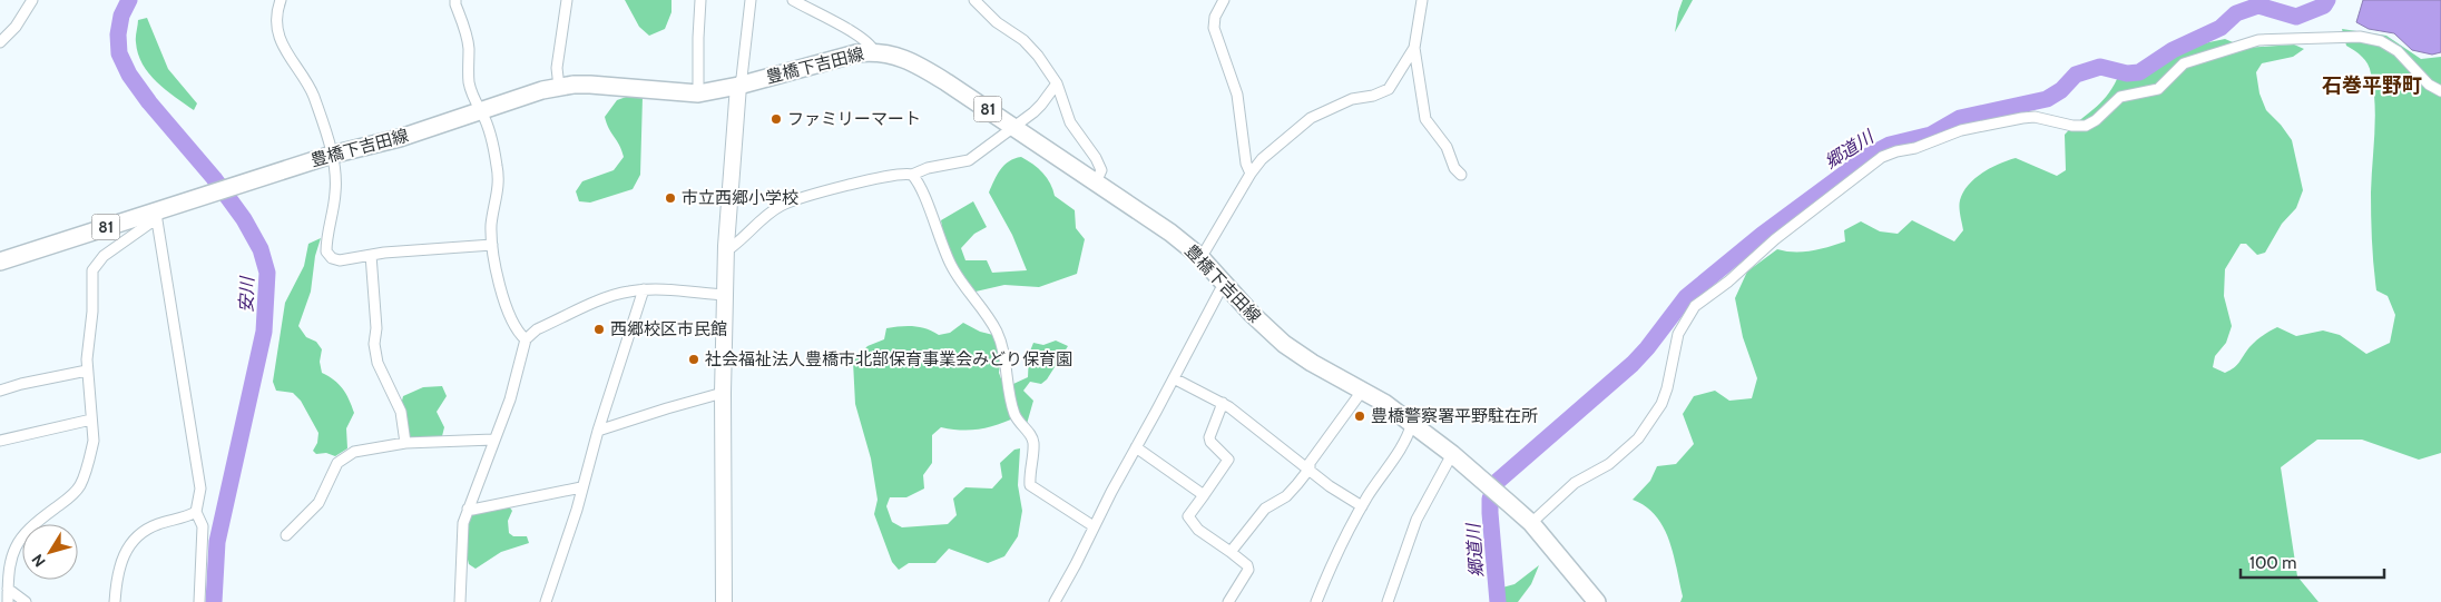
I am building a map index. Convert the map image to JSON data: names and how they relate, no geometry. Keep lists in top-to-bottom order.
{
  "streets": {
    "main road": ["豊橋下吉田線", "81"]
  },
  "districts": ["石巻平野町"],
  "water": ["郷道川", "安川"],
  "places": [
    "ファミリーマート",
    "市立西郷小学校",
    "西郷校区市民館",
    "社会福祉法人豊橋市北部保育事業会みどり保育園",
    "豊橋警察署平野駐在所"
  ],
  "scale_bar": "100 m",
  "north": "bottom left"
}
